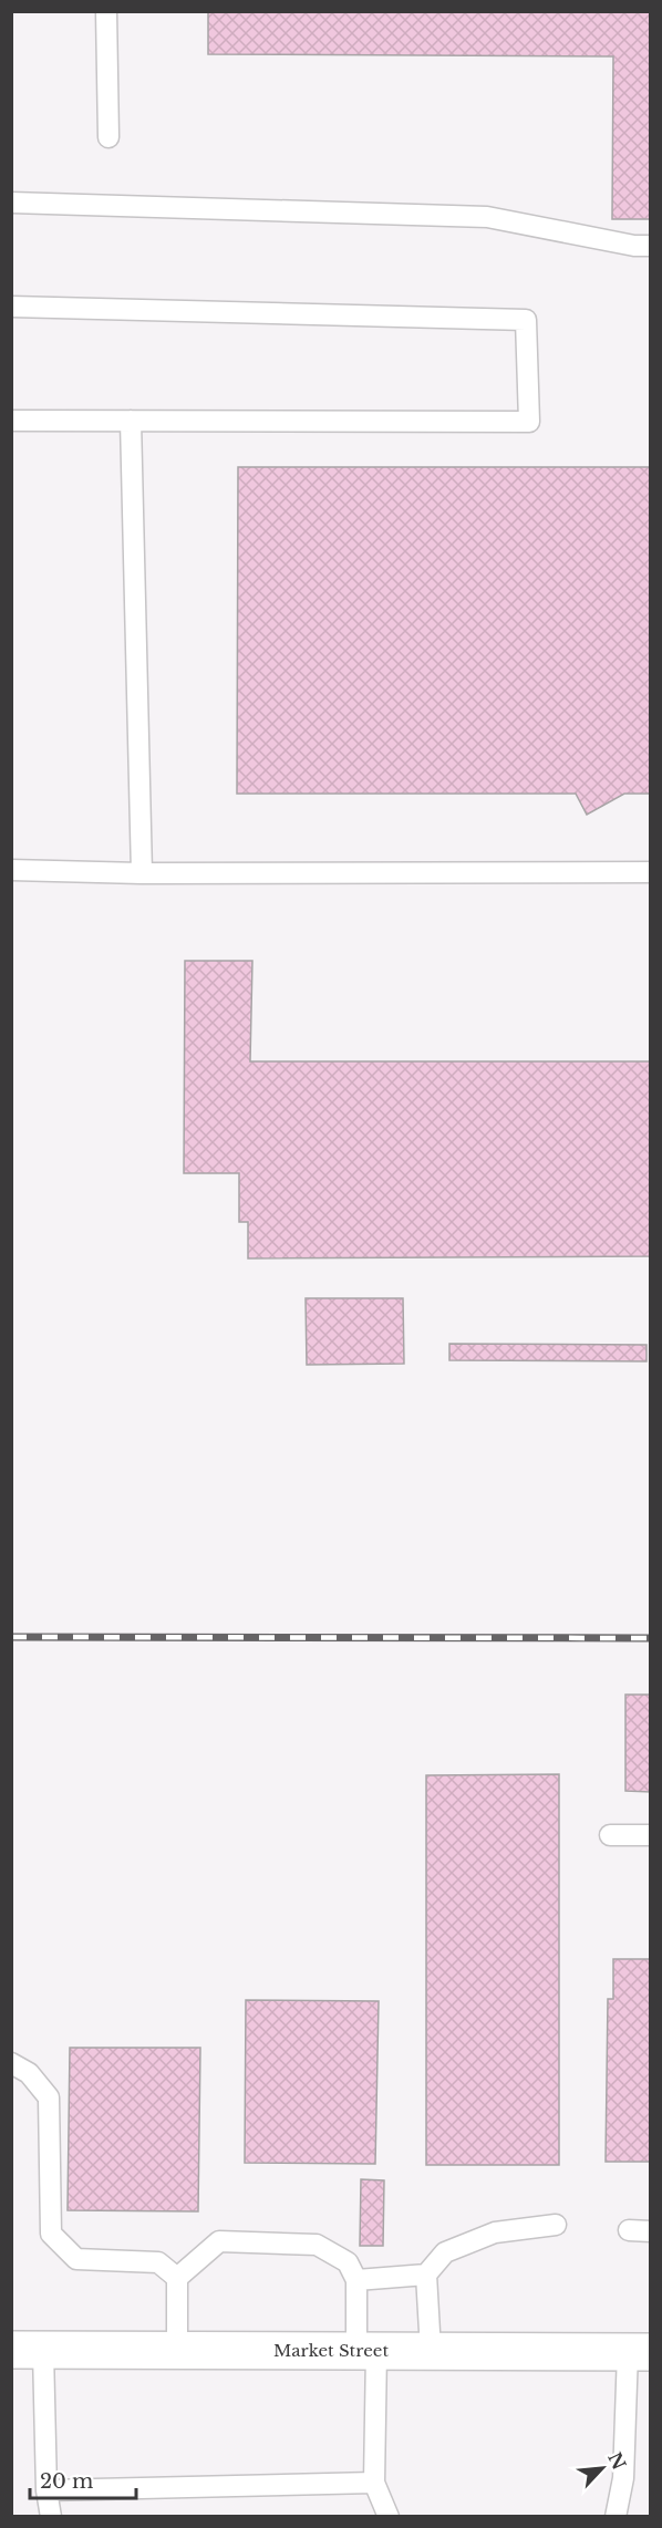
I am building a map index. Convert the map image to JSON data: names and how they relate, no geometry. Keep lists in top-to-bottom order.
{
  "streets": {
    "street": ["Market Street"]
  },
  "scale_bar": "20 m",
  "north": "top right"
}
